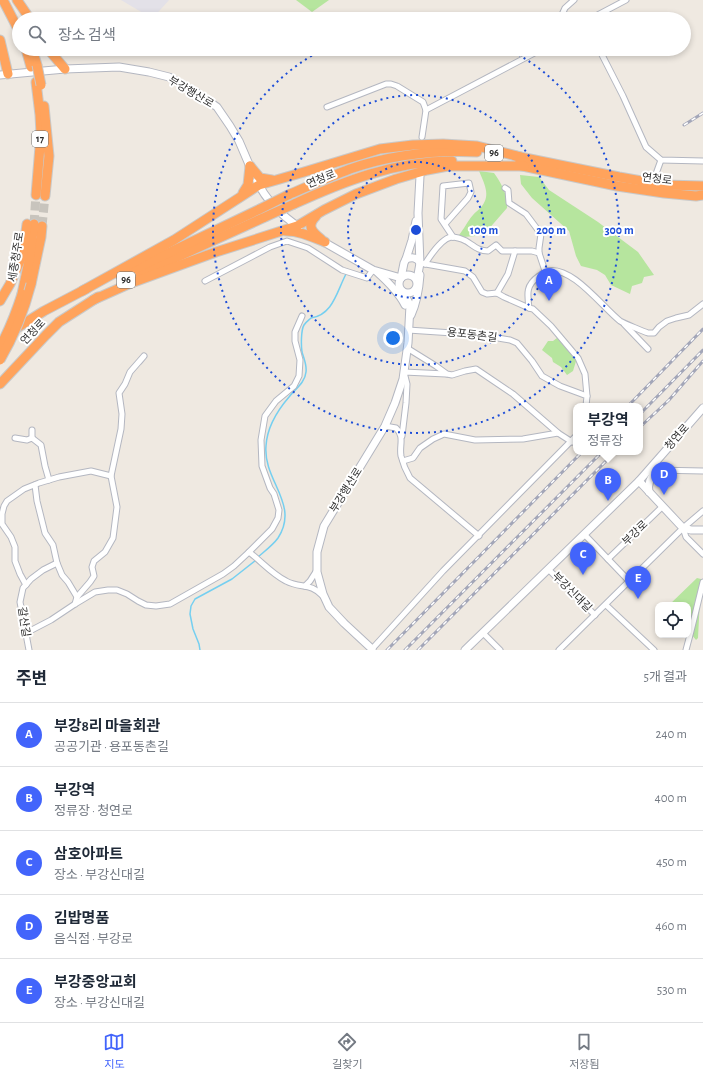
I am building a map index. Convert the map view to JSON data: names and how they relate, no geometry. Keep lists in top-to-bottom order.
{
  "streets": {
    "highway": [
      "17",
      "96",
      "연청로",
      "세종청주로"
    ],
    "street": [
      "부강행산로",
      "용포동촌길",
      "청연로",
      "부강로",
      "부강신대길",
      "갈산길"
    ]
  },
  "crossings": [
    ["부강행산로", "용포동촌길"],
    ["청연로", "부강신대길"]
  ],
  "page": {
    "search": "장소 검색",
    "pins": [
      "A",
      "D",
      "B",
      "C",
      "E"
    ],
    "popup": ["부강역", "정류장"],
    "heading": ["주변", "5개 결과"],
    "list": [
      {
        "mark": "A",
        "name": "부강8리 마을회관",
        "note": "공공기관 · 용포동촌길",
        "value": "240 m"
      },
      {
        "mark": "B",
        "name": "부강역",
        "note": "정류장 · 청연로",
        "value": "400 m"
      },
      {
        "mark": "C",
        "name": "삼호아파트",
        "note": "장소 · 부강신대길",
        "value": "450 m"
      },
      {
        "mark": "D",
        "name": "김밥명품",
        "note": "음식점 · 부강로",
        "value": "460 m"
      },
      {
        "mark": "E",
        "name": "부강중앙교회",
        "note": "장소 · 부강신대길",
        "value": "530 m"
      }
    ],
    "nav": ["지도", "길찾기", "저장됨"]
  },
  "rings": ["100 m", "200 m", "300 m"]
}
